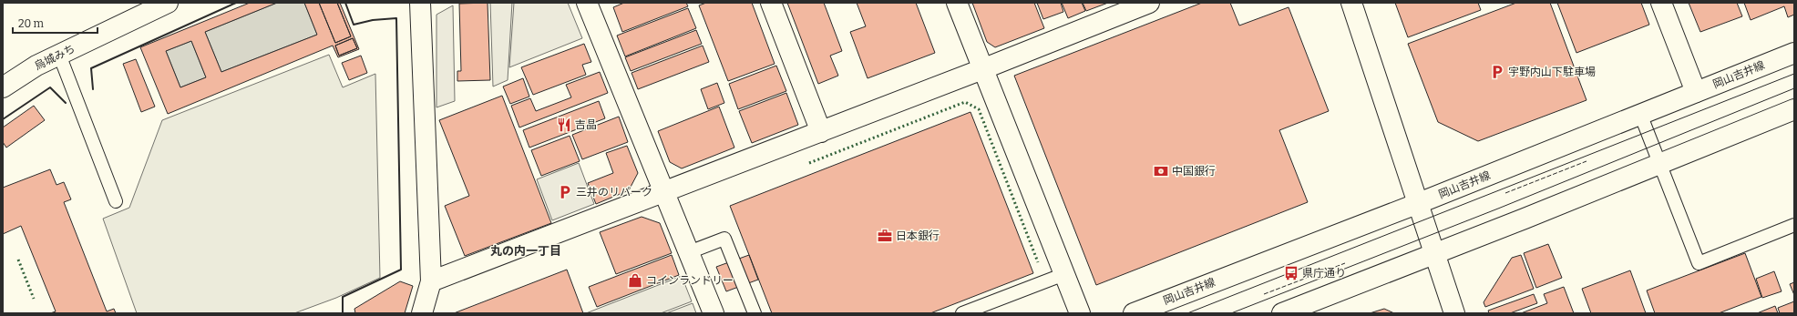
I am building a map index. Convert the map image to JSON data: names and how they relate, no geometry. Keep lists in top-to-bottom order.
{
  "streets": {
    "street": ["烏城みち", "岡山吉井線"]
  },
  "districts": ["丸の内一丁目"],
  "places": {
    "parking": ["宇野内山下駐車場", "三井のリパーク"],
    "restaurant": ["吉晶"],
    "bank": ["中国銀行"],
    "office": ["日本銀行"],
    "bus stop": ["県庁通り"],
    "shop": ["コインランドリー"]
  },
  "scale_bar": "20 m"
}
